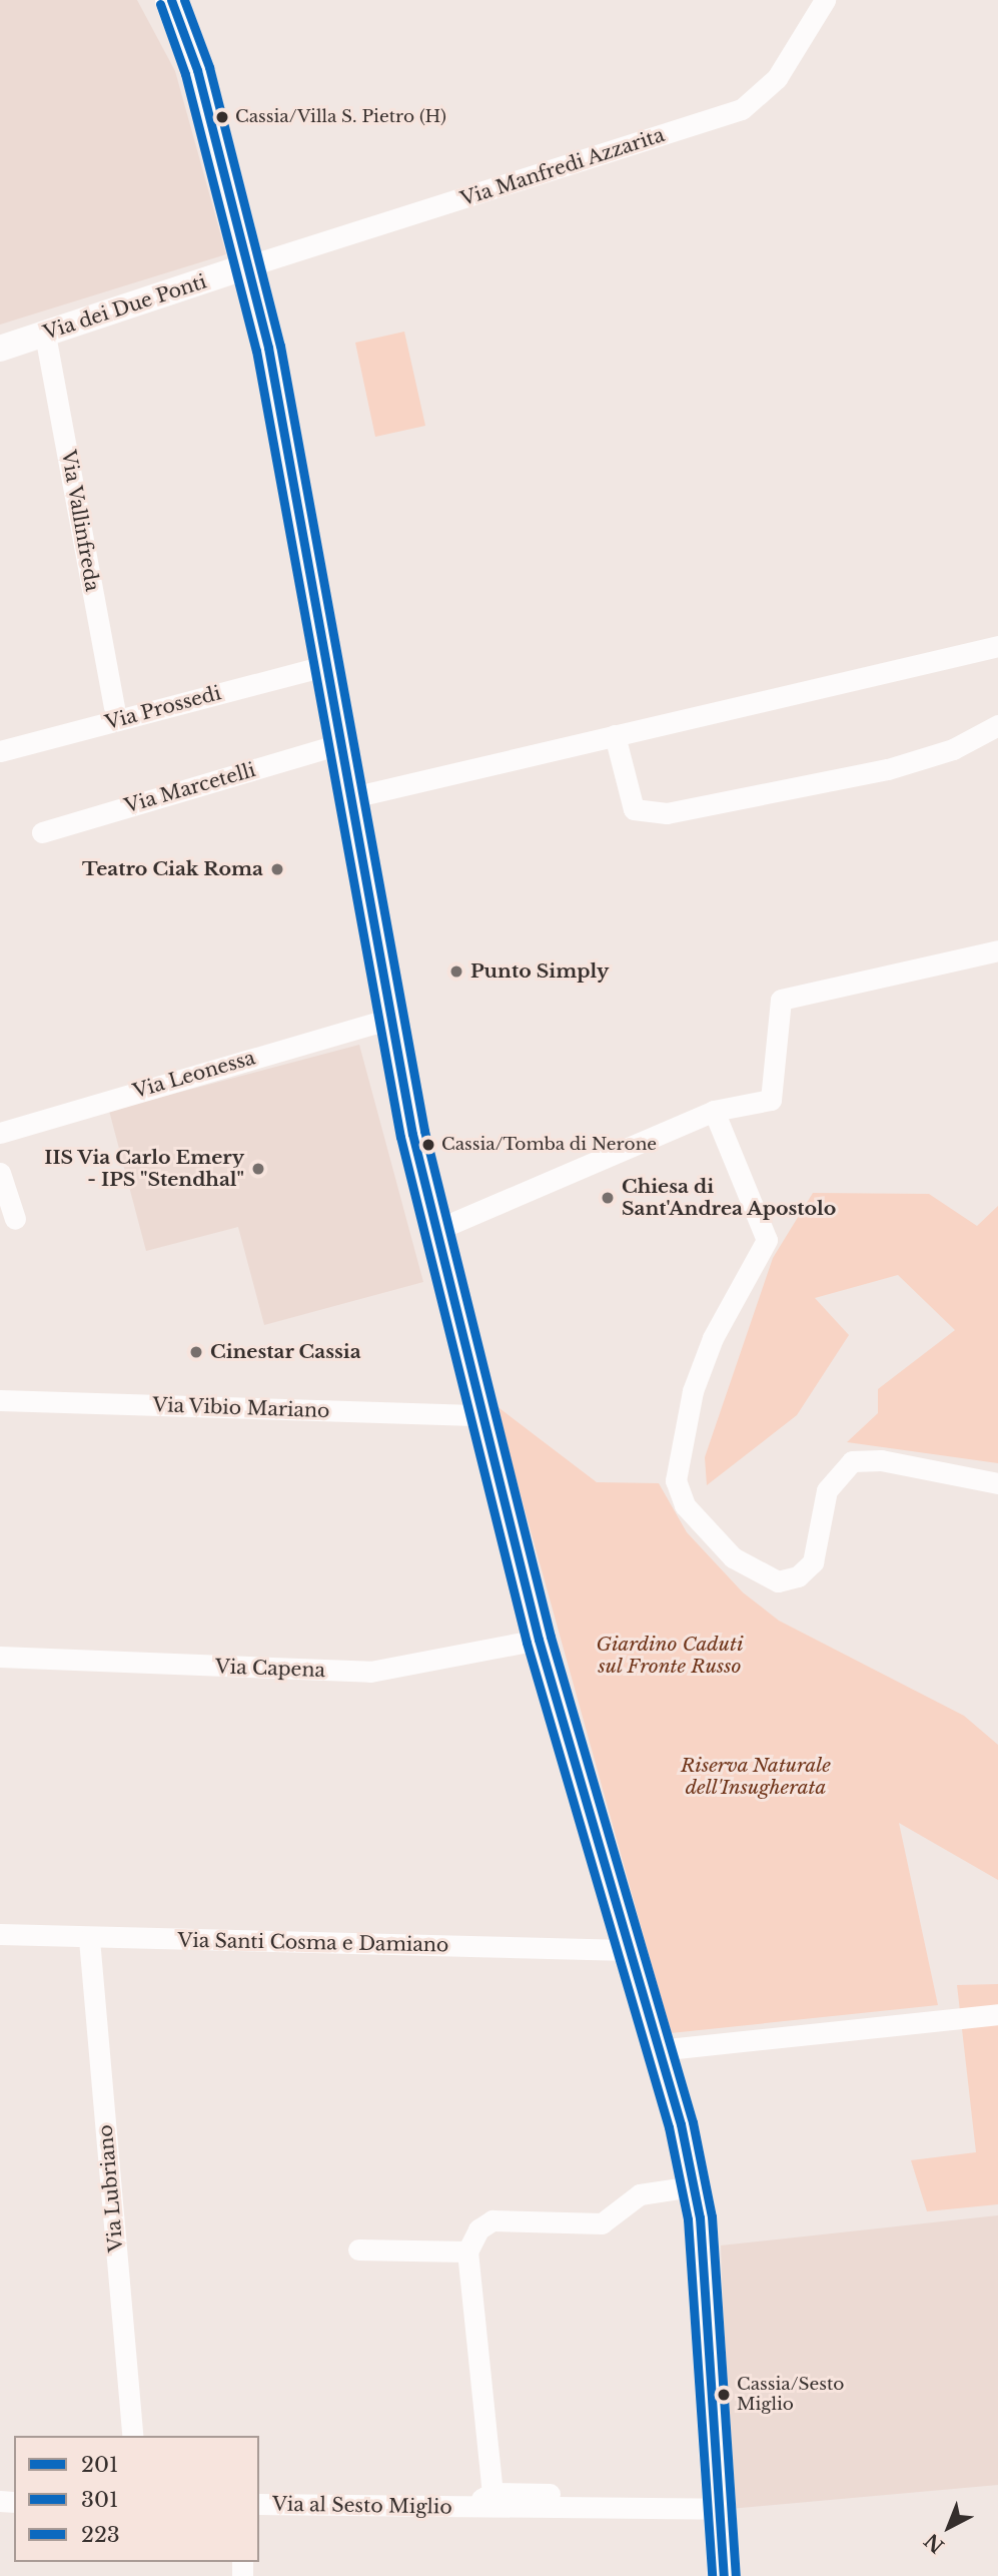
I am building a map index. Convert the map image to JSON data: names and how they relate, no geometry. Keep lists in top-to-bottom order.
{
  "streets": {
    "street": [
      "Via Manfredi Azzarita",
      "Via dei Due Ponti",
      "Via Vallinfreda",
      "Via Prossedi",
      "Via Marcetelli",
      "Via Leonessa",
      "Via Vibio Mariano",
      "Via Capena",
      "Via Santi Cosma e Damiano",
      "Via Lubriano",
      "Via al Sesto Miglio"
    ]
  },
  "crossings": [
    ["Via Manfredi Azzarita", "Via dei Due Ponti"],
    ["Via dei Due Ponti", "Via Vallinfreda"],
    ["Via Santi Cosma e Damiano", "Via Lubriano"]
  ],
  "parks": ["Giardino Caduti sul Fronte Russo", "Riserva Naturale dell'Insugherata"],
  "places": [
    "Cassia/Villa S. Pietro (H)",
    "Teatro Ciak Roma",
    "Punto Simply",
    "Cassia/Tomba di Nerone",
    "IIS Via Carlo Emery - IPS \"Stendhal\"",
    "Chiesa di Sant'Andrea Apostolo",
    "Cinestar Cassia",
    "Cassia/Sesto Miglio"
  ],
  "lines": ["transit line 201", "transit line 223", "transit line 301"],
  "legend": ["201", "301", "223"],
  "north": "bottom left"
}
